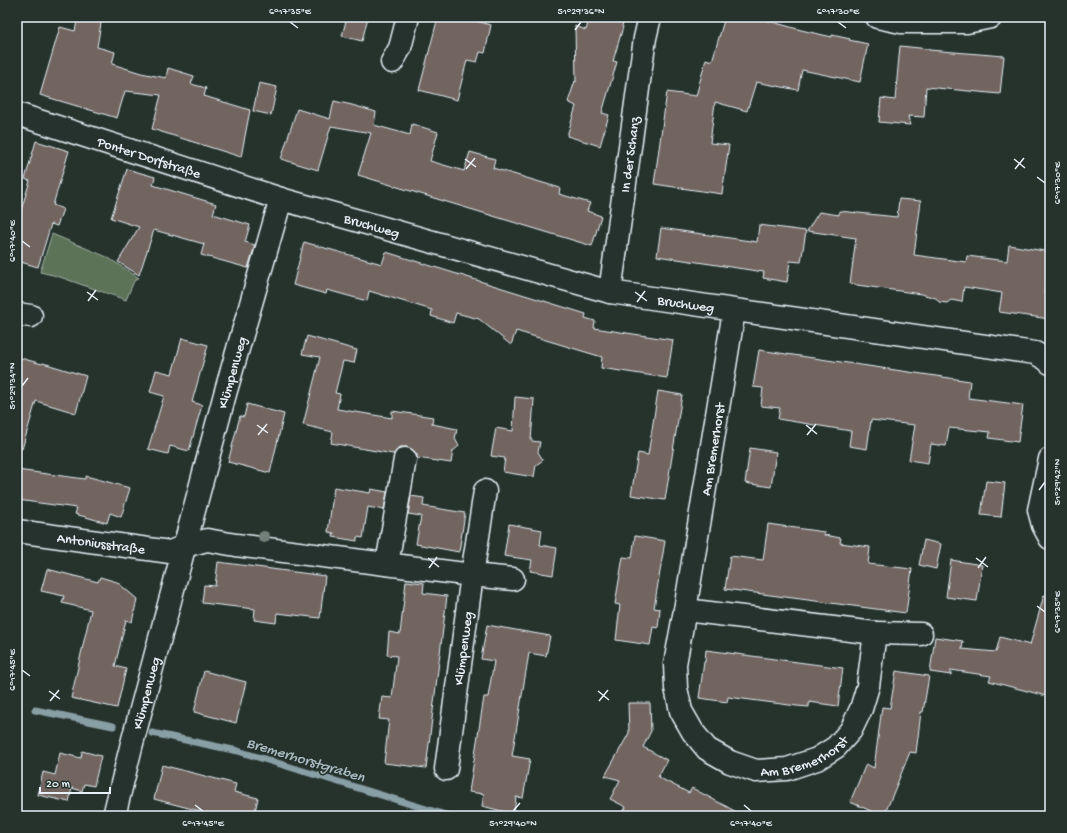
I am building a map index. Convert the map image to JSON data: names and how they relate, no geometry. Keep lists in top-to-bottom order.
{
  "streets": {
    "street": [
      "In der Schanz",
      "Ponter Dorfstraße",
      "Bruchweg",
      "Klümpenweg",
      "Am Bremerhorst",
      "Antoniusstraße"
    ]
  },
  "crossings": [
    ["In der Schanz", "Bruchweg"],
    ["Ponter Dorfstraße", "Bruchweg"],
    ["Ponter Dorfstraße", "Klümpenweg"],
    ["Bruchweg", "Klümpenweg"],
    ["Bruchweg", "Am Bremerhorst"],
    ["Klümpenweg", "Antoniusstraße"]
  ],
  "water": ["Bremerhorstgraben"],
  "scale_bar": "20 m",
  "coordinates": [
    "6°17'35\"E",
    "51°29'36\"N",
    "6°17'30\"E",
    "6°17'40\"E",
    "51°29'34\"N",
    "51°29'42\"N",
    "6°17'45\"E",
    "51°29'40\"N"
  ]
}
